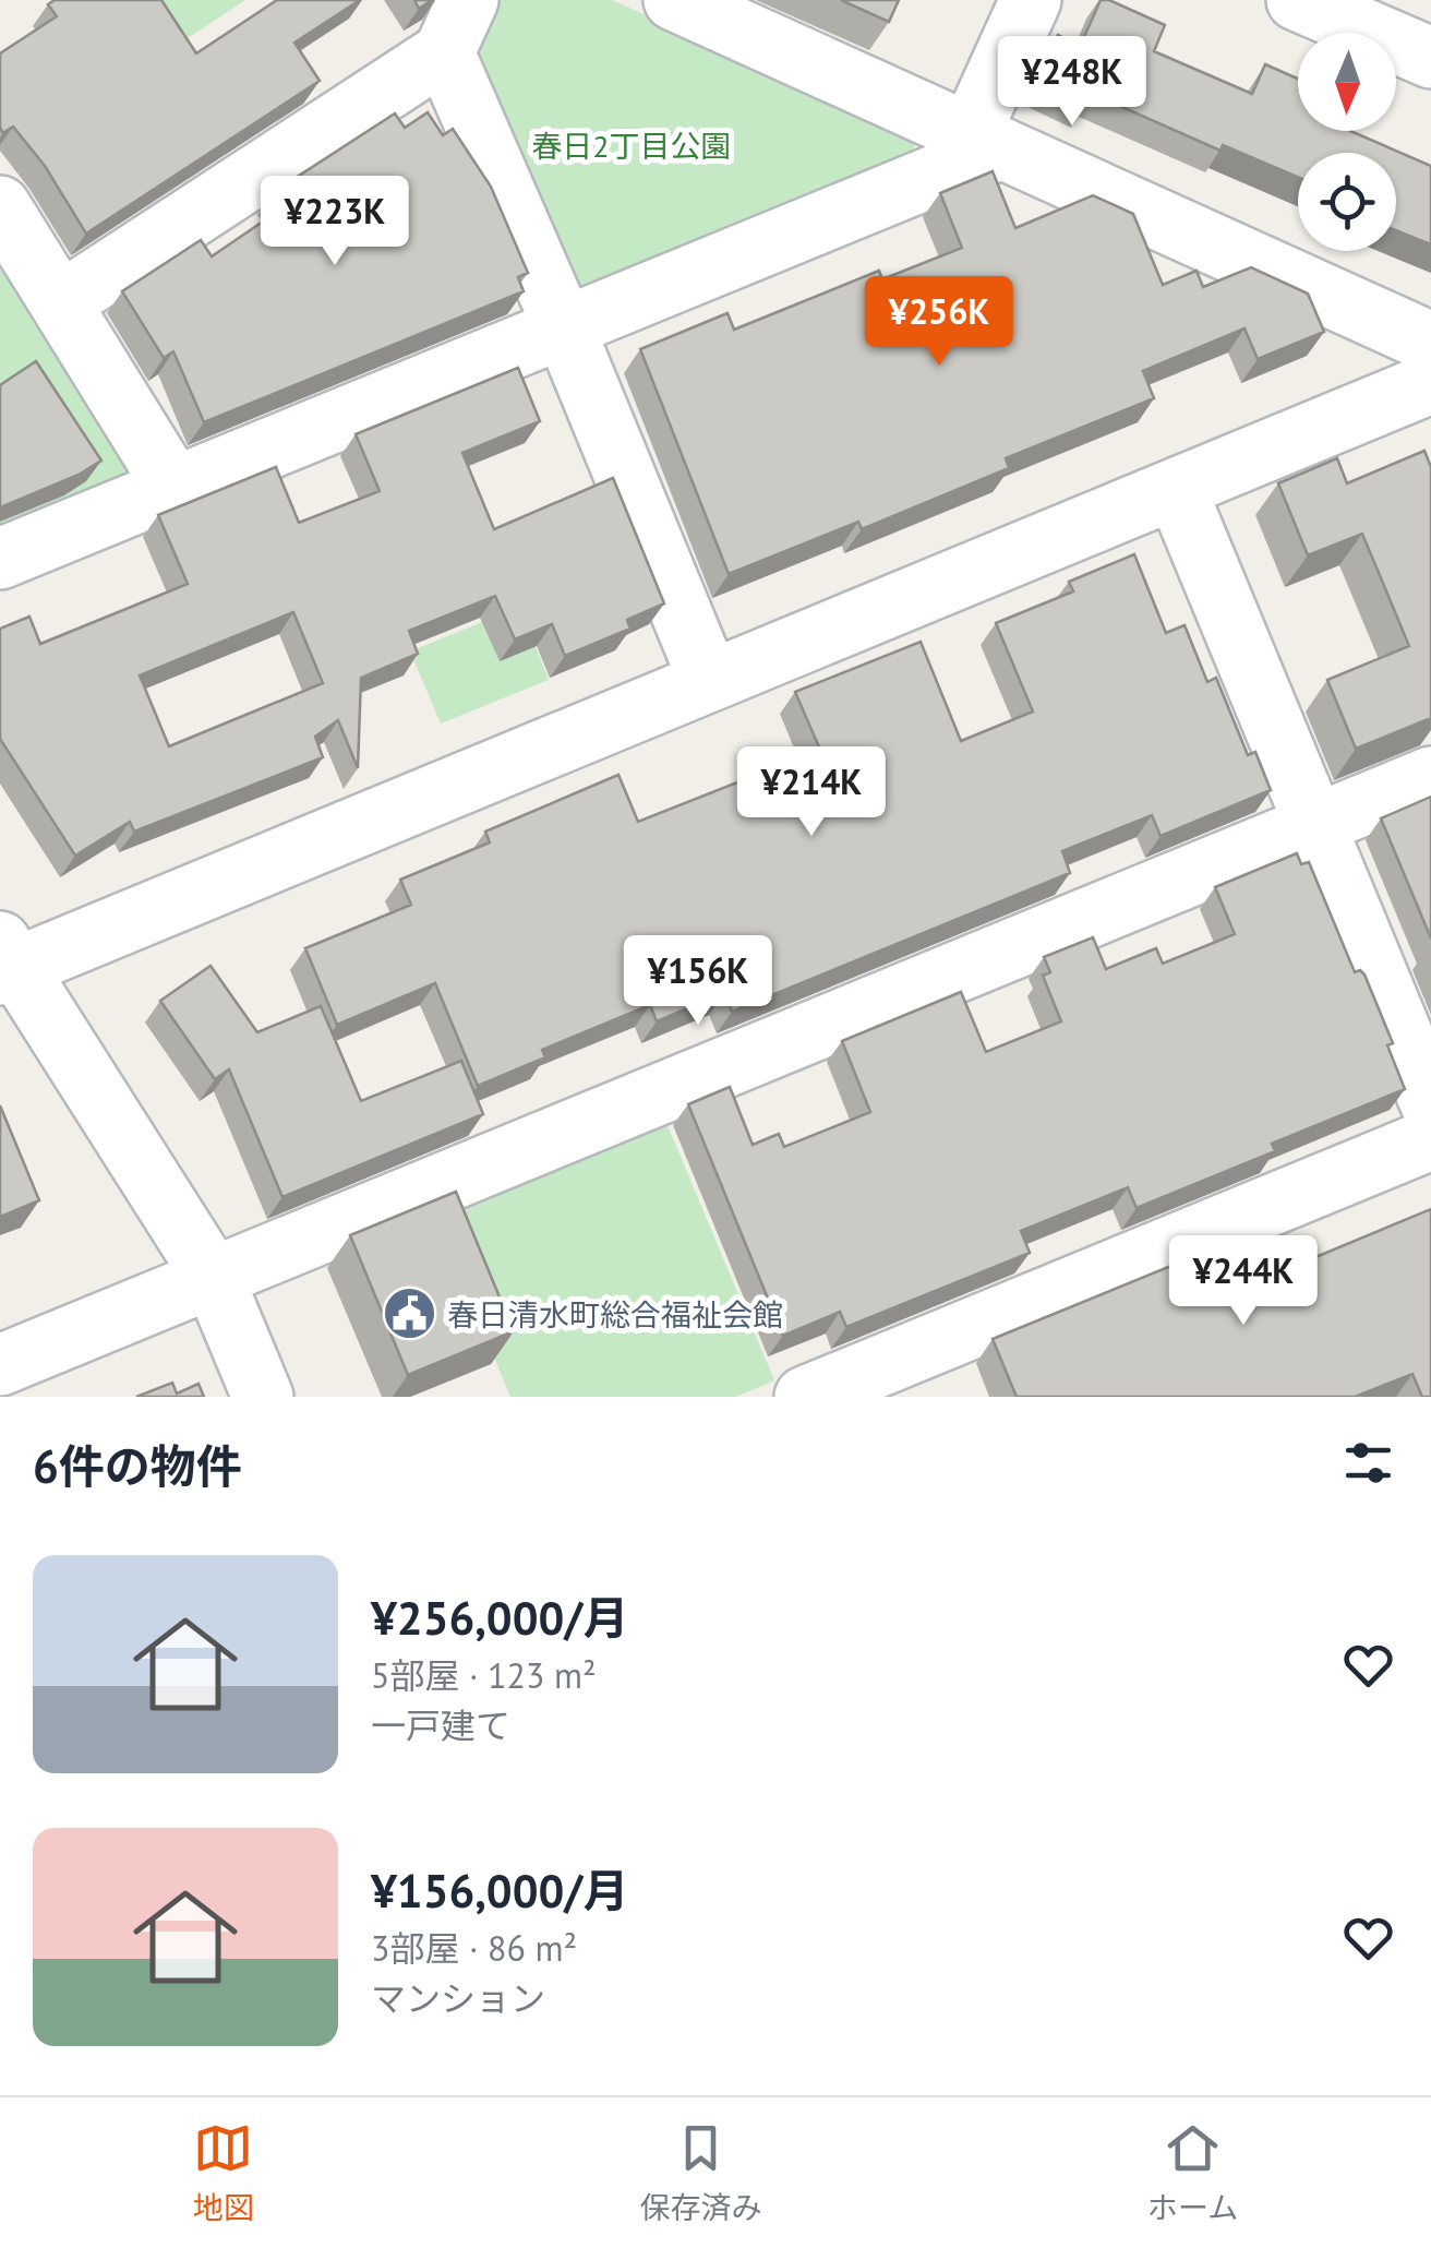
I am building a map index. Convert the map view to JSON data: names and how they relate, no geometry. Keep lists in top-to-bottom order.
{
  "parks": ["春日2丁目公園"],
  "places": {
    "public building": ["春日清水町総合福祉会館"]
  },
  "north": "bottom",
  "page": {
    "price": [
      "¥248K",
      "¥223K",
      "¥256K",
      "¥214K",
      "¥156K",
      "¥244K"
    ],
    "heading": "6件の物件",
    "list": [
      {
        "name": "¥256,000/月",
        "note": "5部屋 · 123 m² · 一戸建て"
      },
      {
        "name": "¥156,000/月",
        "note": "3部屋 · 86 m² · マンション"
      }
    ],
    "tabs": ["地図", "保存済み", "ホーム"]
  }
}
